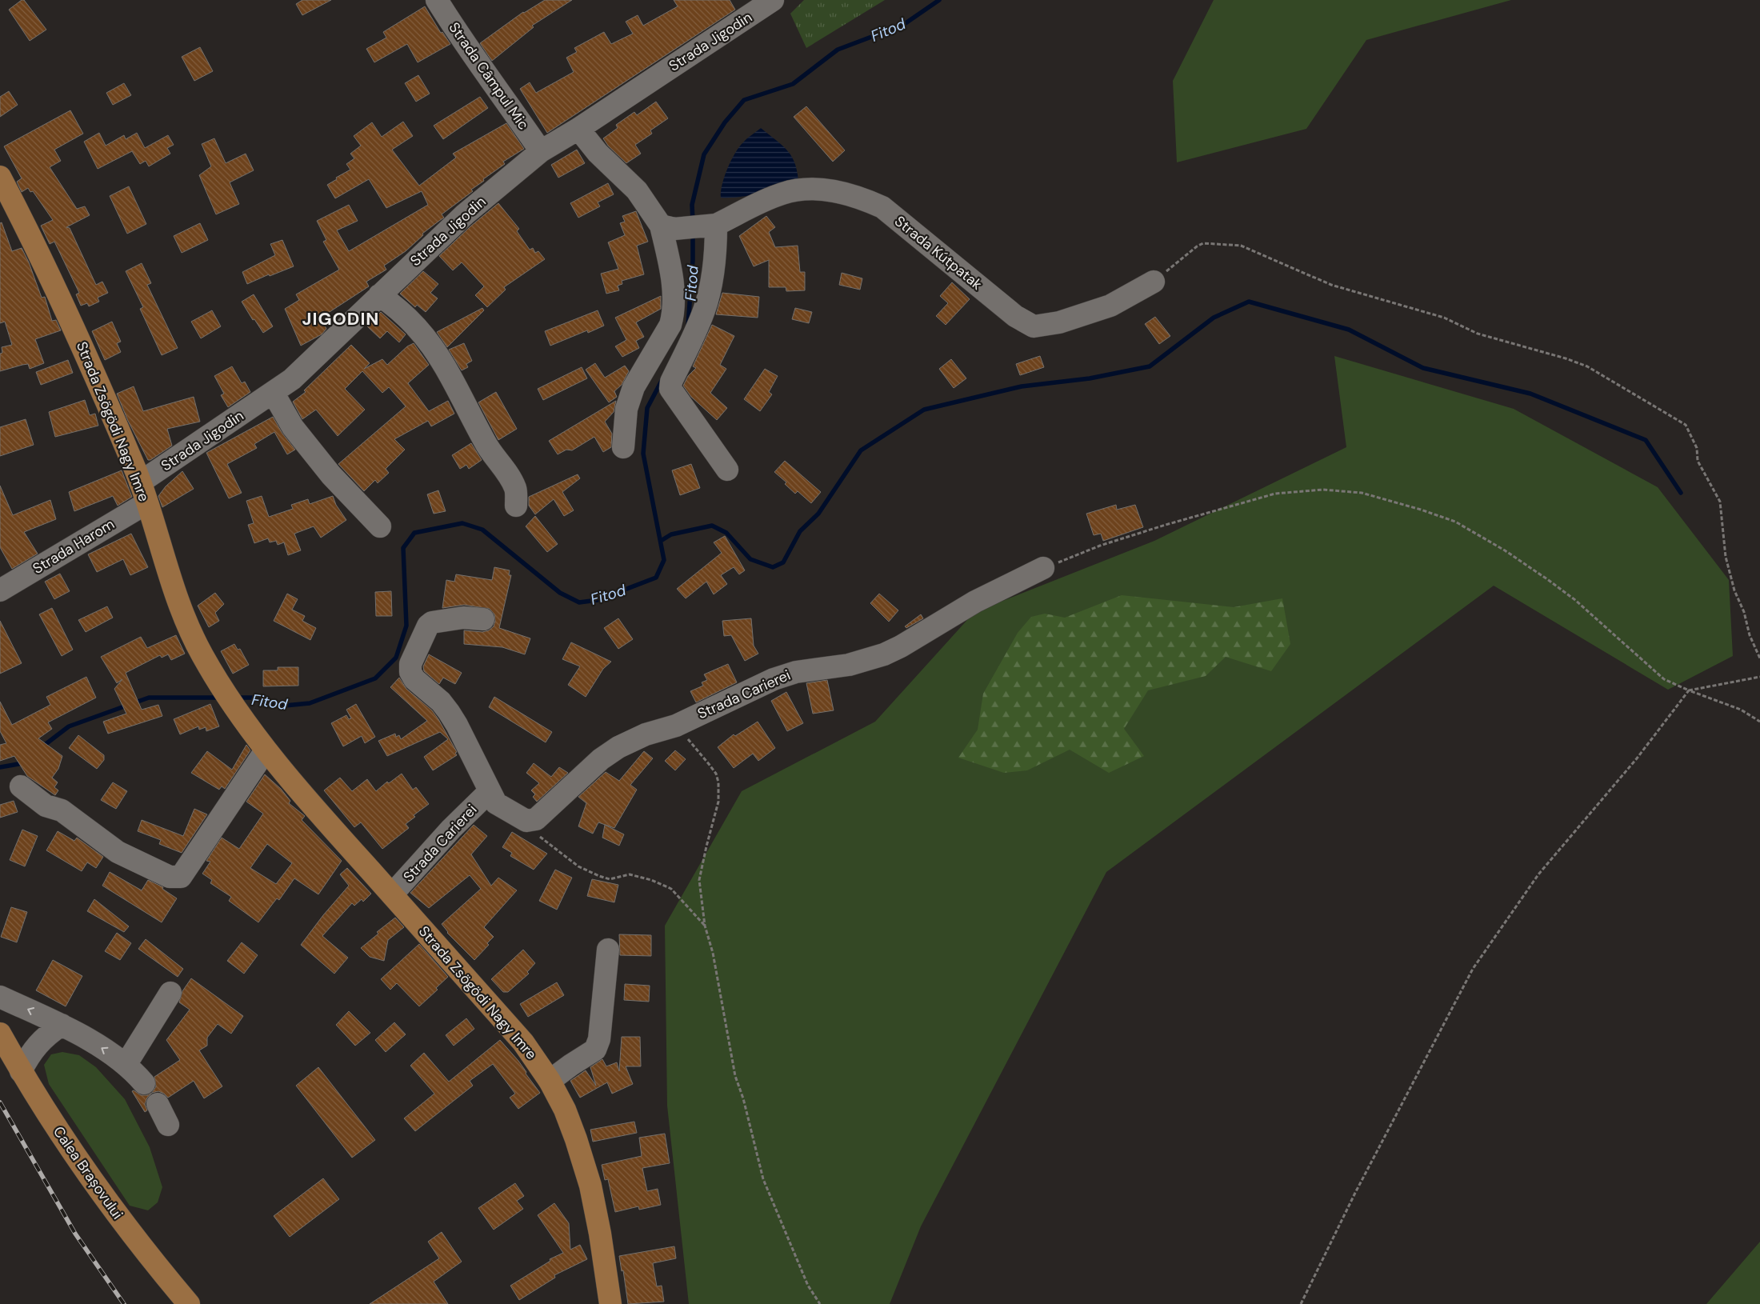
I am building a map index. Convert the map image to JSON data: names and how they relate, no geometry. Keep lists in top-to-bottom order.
{
  "streets": {
    "main road": ["Strada Zsögödi Nagy Imre", "Calea Brașovului"],
    "street": [
      "Strada Jigodin",
      "Strada Câmpul Mic",
      "Strada Kútpatak",
      "Strada Harom",
      "Strada Carierei"
    ]
  },
  "crossings": [
    ["Strada Jigodin", "Strada Câmpul Mic"],
    ["Strada Jigodin", "Strada Zsögödi Nagy Imre"],
    ["Strada Zsögödi Nagy Imre", "Strada Harom"],
    ["Strada Zsögödi Nagy Imre", "Strada Carierei"]
  ],
  "districts": ["JIGODIN"],
  "water": ["Fitod"]
}
